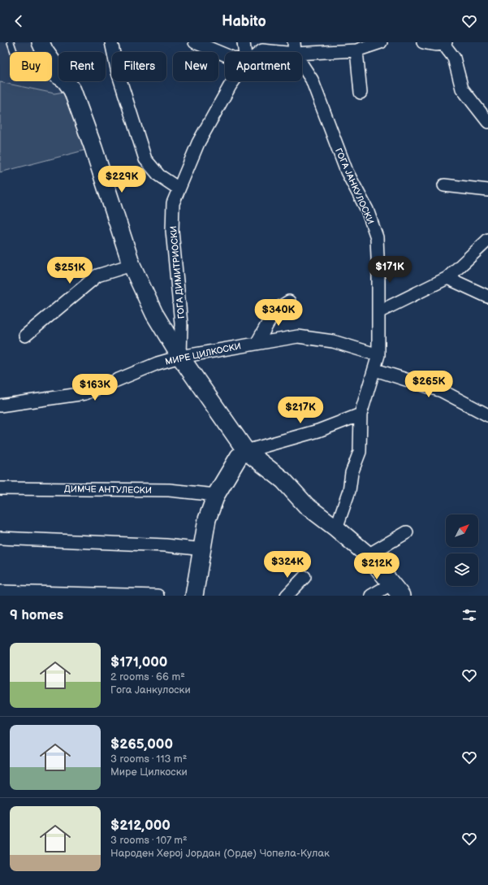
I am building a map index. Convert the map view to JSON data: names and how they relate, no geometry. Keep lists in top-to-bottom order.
{
  "streets": {
    "street": [
      "ГОГА ЈАНКУЛОСКИ",
      "ГОГА ДИМИТРИОСКИ",
      "МИРЕ ЦИЛКОСКИ",
      "ДИМЧЕ АНТУЛЕСКИ"
    ]
  },
  "crossings": [
    ["ГОГА ЈАНКУЛОСКИ", "ГОГА ДИМИТРИОСКИ"],
    ["ГОГА ЈАНКУЛОСКИ", "МИРЕ ЦИЛКОСКИ"],
    ["ГОГА ДИМИТРИОСКИ", "МИРЕ ЦИЛКОСКИ"]
  ],
  "north": "top right",
  "page": {
    "header": "Habito",
    "chip": [
      "Buy",
      "Rent",
      "Filters",
      "New",
      "Apartment"
    ],
    "price": [
      "$229K",
      "$171K",
      "$251K",
      "$340K",
      "$265K",
      "$163K",
      "$217K",
      "$324K",
      "$212K"
    ],
    "heading": "9 homes",
    "list": [
      {
        "name": "$171,000",
        "note": "2 rooms · 66 m² · Гога Јанкулоски"
      },
      {
        "name": "$265,000",
        "note": "3 rooms · 113 m² · Мире Цилкоски"
      },
      {
        "name": "$212,000",
        "note": "3 rooms · 107 m² · Народен Херој Јордан (Орде) Чопела-Кулак"
      }
    ]
  }
}
